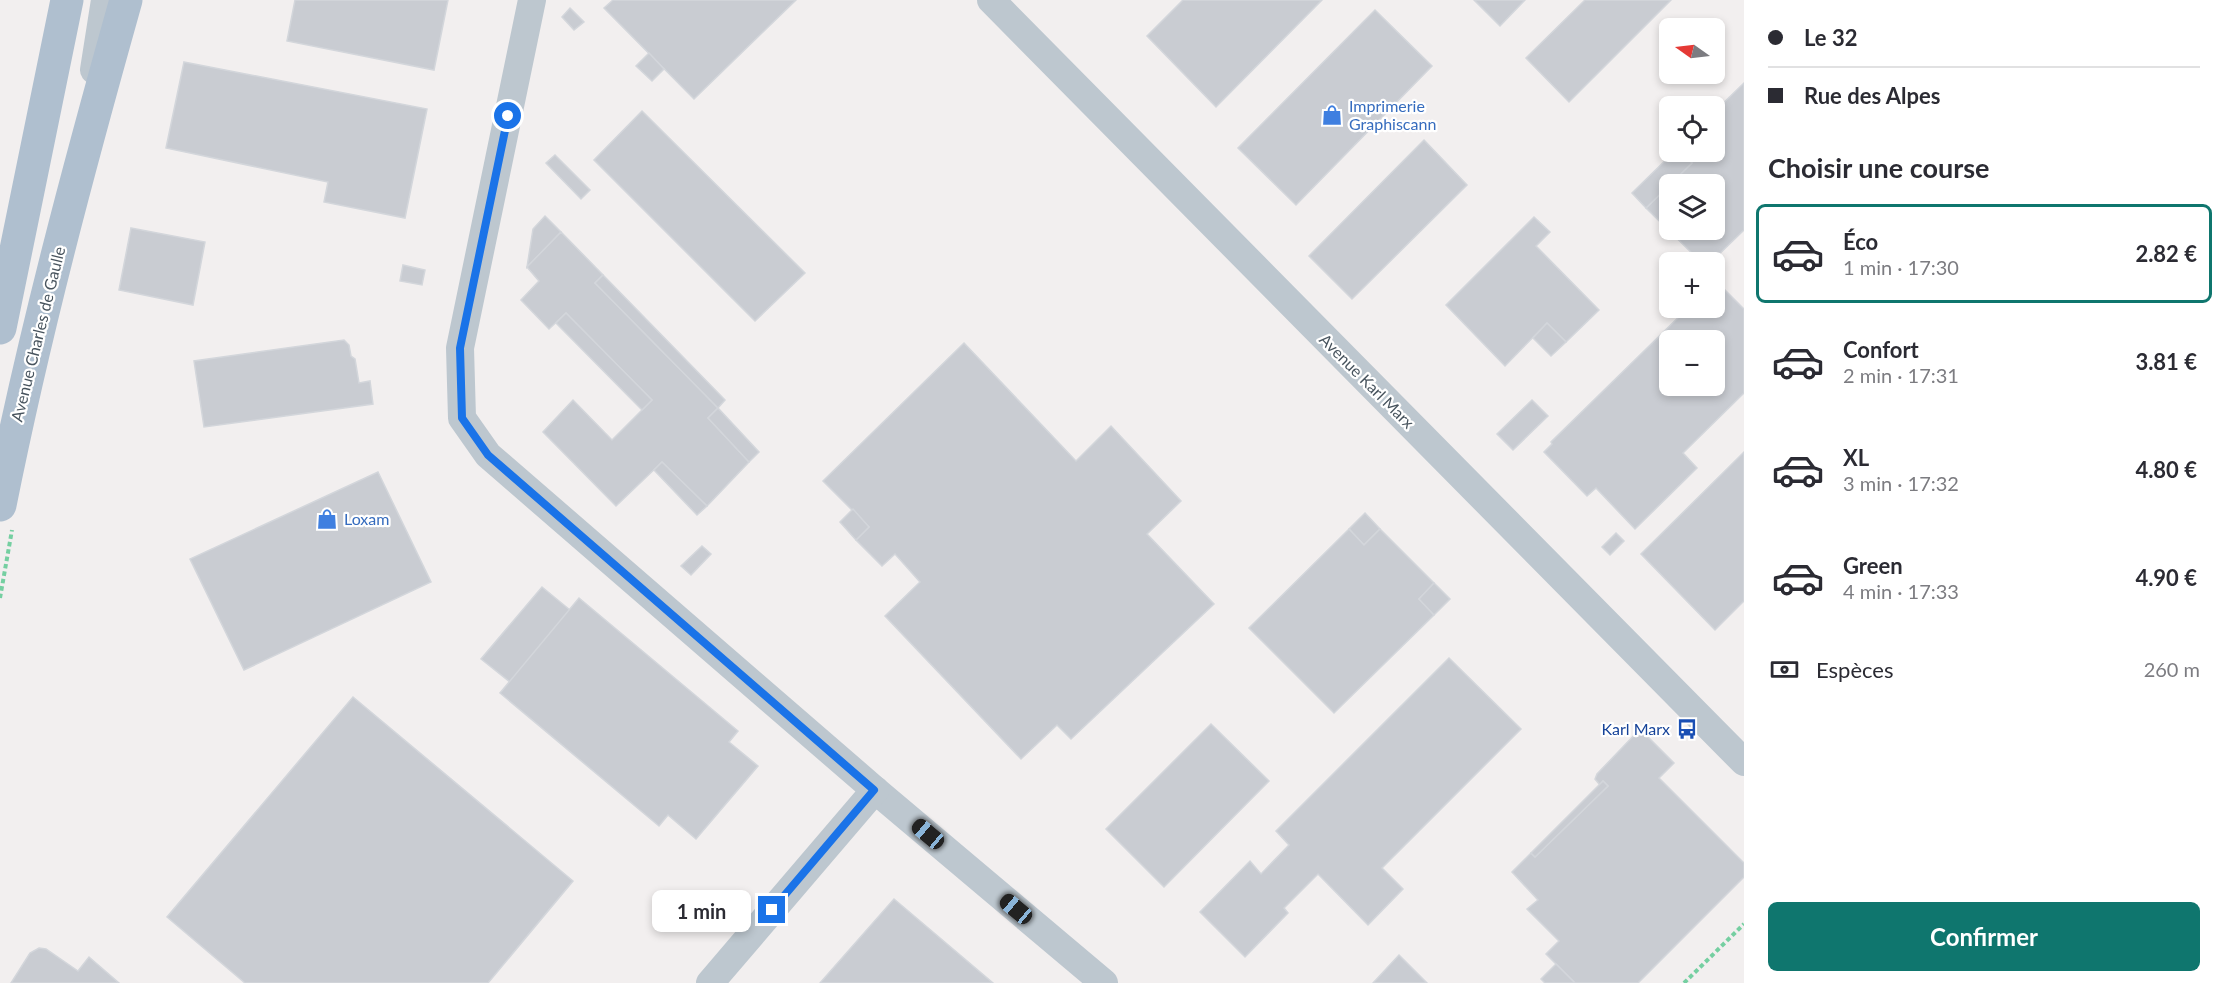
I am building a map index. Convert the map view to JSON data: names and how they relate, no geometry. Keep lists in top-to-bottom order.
{
  "streets": {
    "main road": ["Avenue Charles de Gaulle"],
    "street": ["Avenue Karl Marx"]
  },
  "places": {
    "shop": ["Imprimerie Graphiscann", "Loxam"],
    "bus stop": ["Karl Marx"]
  },
  "north": "left",
  "page": {
    "banner": ["Le 32", "Rue des Alpes"],
    "map_buttons": ["+", "−"],
    "heading": "Choisir une course",
    "list": [
      {
        "name": "Éco",
        "note": "1 min · 17:30",
        "value": "2.82 €"
      },
      {
        "name": "Confort",
        "note": "2 min · 17:31",
        "value": "3.81 €"
      },
      {
        "name": "XL",
        "note": "3 min · 17:32",
        "value": "4.80 €"
      },
      {
        "name": "Green",
        "note": "4 min · 17:33",
        "value": "4.90 €"
      }
    ],
    "pay": ["Espèces", "260 m"],
    "bubble": "1 min",
    "buttons": "Confirmer"
  }
}
